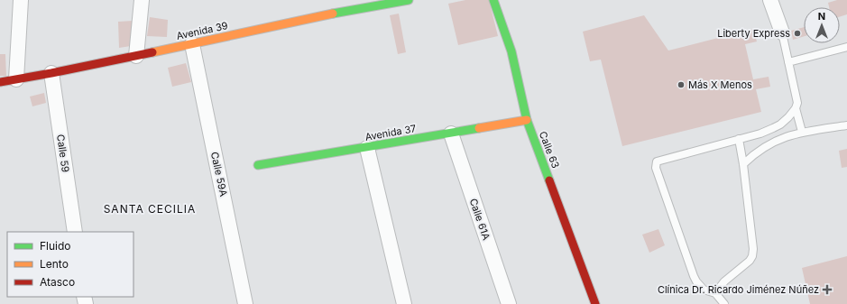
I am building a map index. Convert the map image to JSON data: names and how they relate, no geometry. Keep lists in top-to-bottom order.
{
  "streets": {
    "street": [
      "Avenida 39",
      "Avenida 37",
      "Calle 63",
      "Calle 59",
      "Calle 59A",
      "Calle 61A"
    ]
  },
  "crossings": [
    ["Avenida 39", "Calle 59"],
    ["Avenida 39", "Calle 59A"],
    ["Avenida 37", "Calle 63"],
    ["Avenida 37", "Calle 61A"]
  ],
  "districts": ["SANTA CECILIA"],
  "places": {
    "other": ["Liberty Express", "Más X Menos"],
    "health": ["Clínica Dr. Ricardo Jiménez Núñez"]
  },
  "legend": ["Fluido", "Lento", "Atasco"],
  "north": "top"
}
